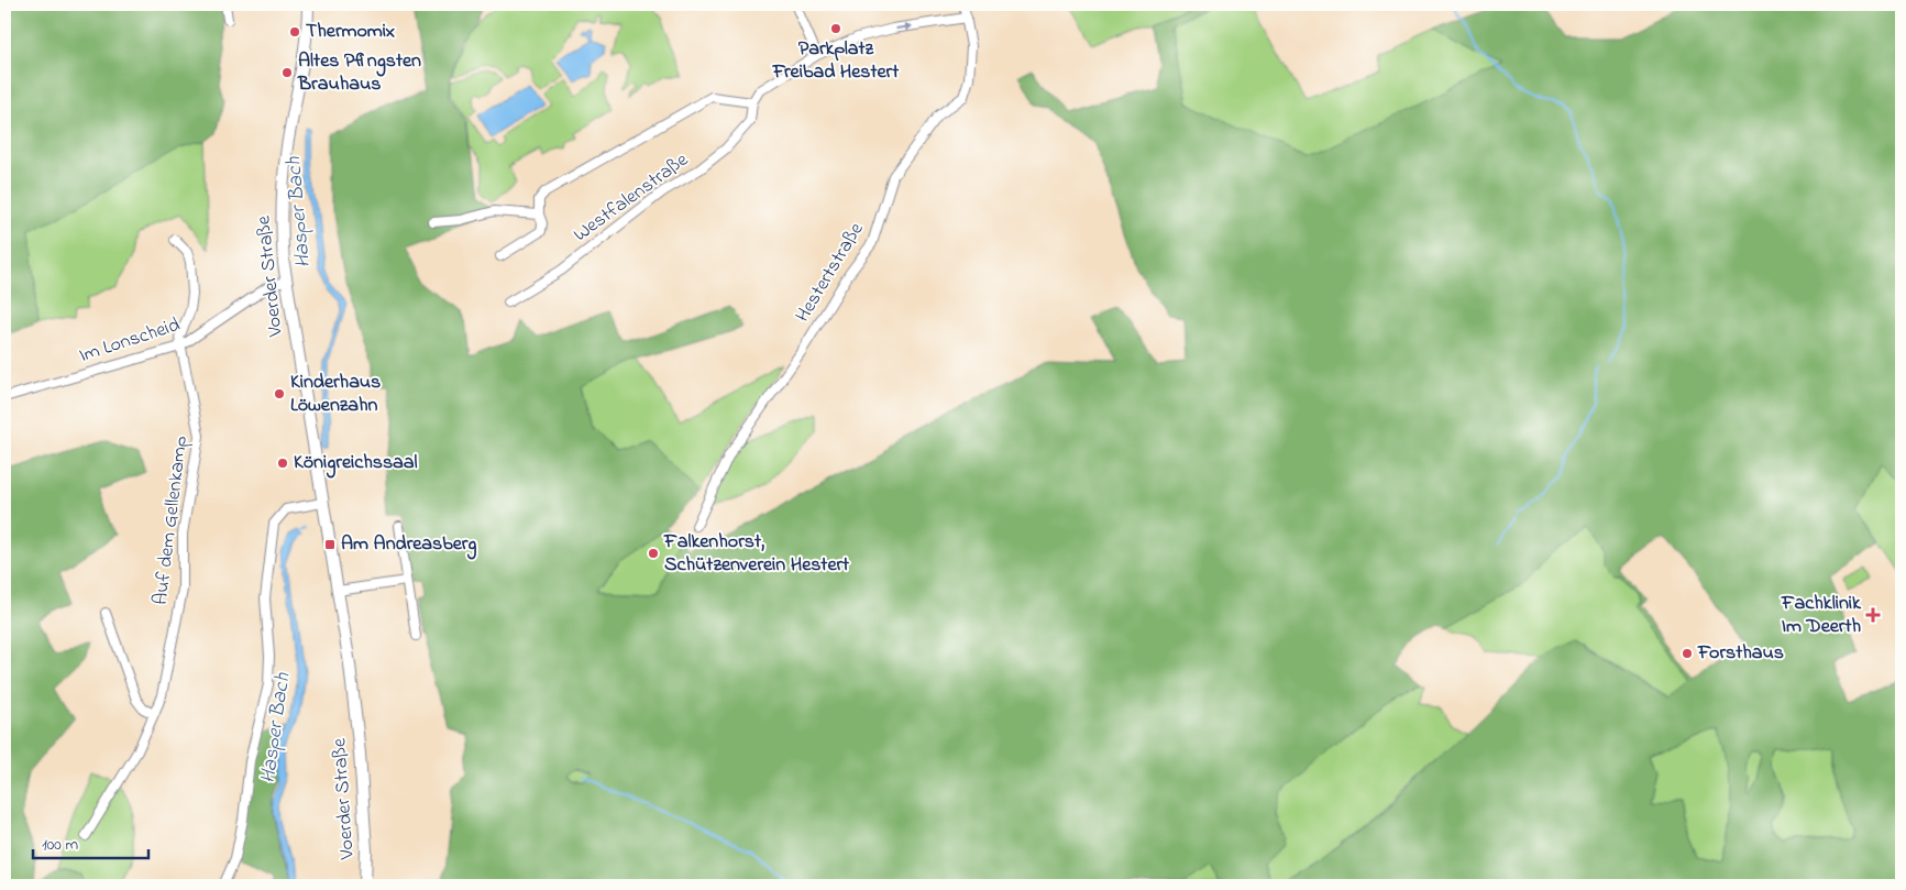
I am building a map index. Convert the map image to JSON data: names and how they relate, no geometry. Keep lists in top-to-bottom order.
{
  "streets": {
    "main road": ["Voerder Straße"],
    "street": [
      "Westfalenstraße",
      "Hestertstraße",
      "Im Lonscheid",
      "Auf dem Gellenkamp"
    ]
  },
  "crossings": [
    ["Westfalenstraße", "Hestertstraße"],
    ["Voerder Straße", "Im Lonscheid"],
    ["Im Lonscheid", "Auf dem Gellenkamp"]
  ],
  "water": ["Hasper Bach"],
  "places": {
    "other": [
      "Parkplatz Freibad Hestert",
      "Thermomix",
      "Altes Pfingsten Brauhaus",
      "Kinderhaus Löwenzahn",
      "Königreichssaal",
      "Falkenhorst, Schützenverein Hestert",
      "Forsthaus"
    ],
    "transit": ["Am Andreasberg"],
    "health": ["Fachklinik Im Deerth"]
  },
  "scale_bar": "100 m"
}
